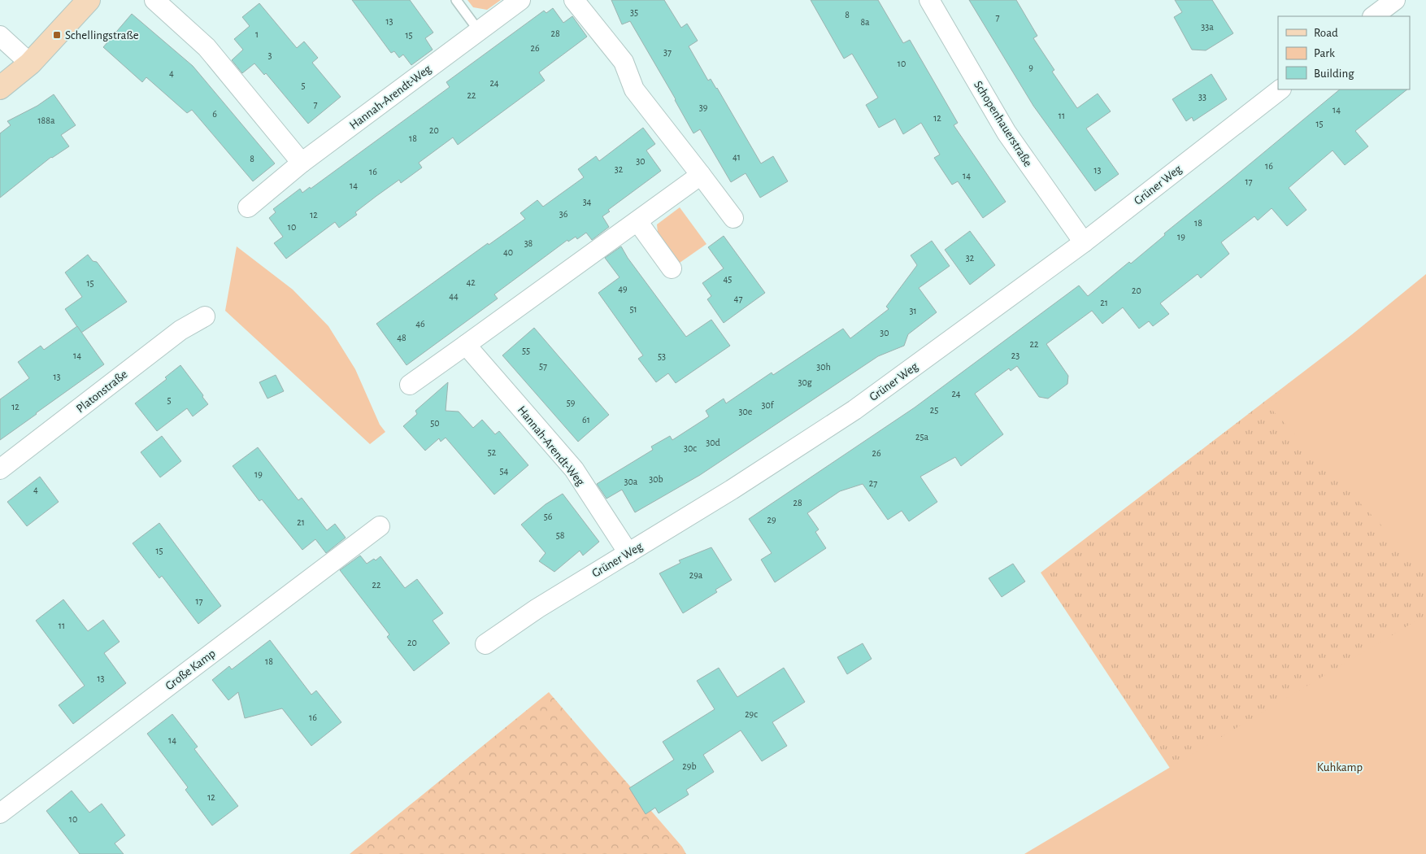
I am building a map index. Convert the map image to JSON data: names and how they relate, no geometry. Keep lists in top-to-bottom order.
{
  "streets": {
    "street": [
      "Hannah-Arendt-Weg",
      "Schopenhauerstraße",
      "Grüner Weg",
      "Platonstraße",
      "Große Kamp"
    ]
  },
  "crossings": [
    ["Hannah-Arendt-Weg", "Grüner Weg"],
    ["Schopenhauerstraße", "Grüner Weg"]
  ],
  "parks": ["Kuhkamp"],
  "places": {
    "transit": ["Schellingstraße"]
  },
  "house_numbers": [
    "35",
    "8",
    "7",
    "13",
    "8a",
    "33a",
    "28",
    "1",
    "15",
    "26",
    "37",
    "3",
    "10",
    "9",
    "4",
    "24",
    "5",
    "22",
    "33",
    "7",
    "39",
    "14",
    "6",
    "11",
    "12",
    "188a",
    "15",
    "20",
    "18",
    "41",
    "8",
    "30",
    "16",
    "32",
    "13",
    "16",
    "14",
    "17",
    "14",
    "34",
    "36",
    "12",
    "18",
    "10",
    "19",
    "38",
    "40",
    "32",
    "45",
    "42",
    "15",
    "49",
    "20",
    "44",
    "47",
    "21",
    "51",
    "31",
    "46",
    "30",
    "48",
    "22",
    "55",
    "14",
    "23",
    "53",
    "57",
    "30h",
    "13",
    "30g",
    "24",
    "5",
    "59",
    "30f",
    "12",
    "25",
    "30e",
    "61",
    "50",
    "25a",
    "30d",
    "30c",
    "52",
    "26",
    "54",
    "19",
    "30b",
    "30a",
    "27",
    "4",
    "28",
    "56",
    "29",
    "21",
    "58",
    "15",
    "29a",
    "22",
    "17",
    "11",
    "20",
    "18",
    "13",
    "29c",
    "16",
    "14",
    "29b",
    "12",
    "10"
  ],
  "legend": ["Road", "Park", "Building"]
}
